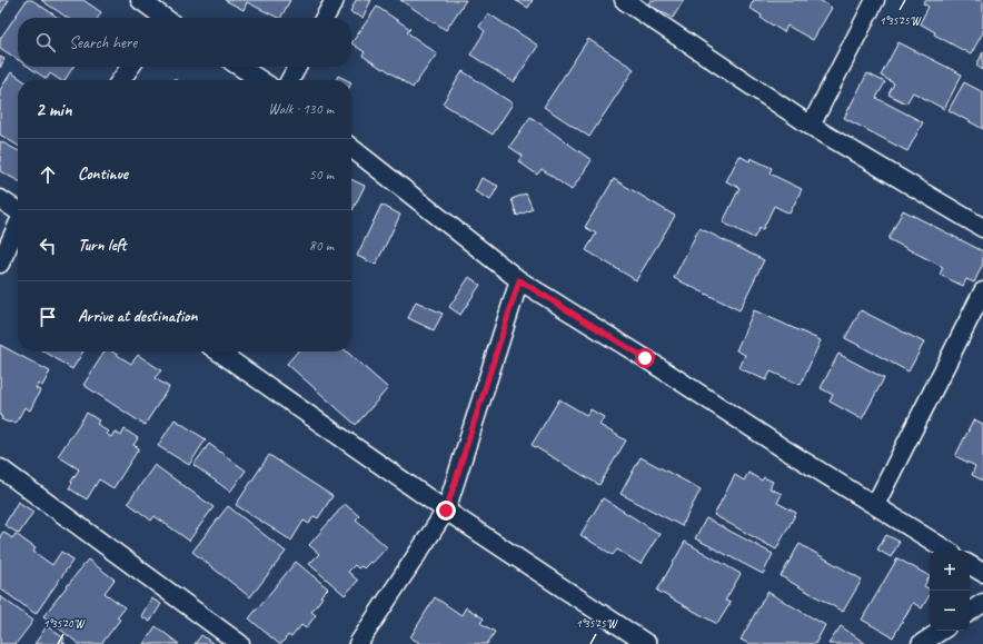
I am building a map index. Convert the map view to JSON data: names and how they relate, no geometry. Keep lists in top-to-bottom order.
{
  "page": {
    "search": "Search here",
    "heading": ["2 min", "Walk · 130 m"],
    "list": [
      ["Continue", "50 m"],
      ["Turn left", "80 m"],
      "Arrive at destination"
    ],
    "map_buttons": ["+", "−"]
  },
  "coordinates": ["1°35'25\"W", "1°35'20\"W"]
}
